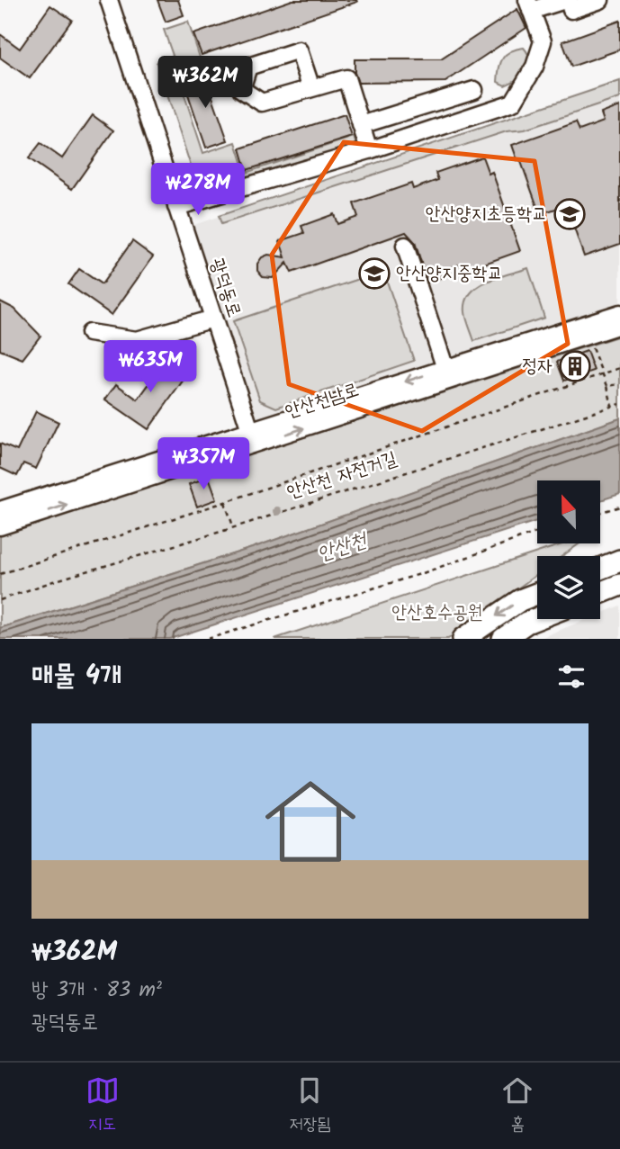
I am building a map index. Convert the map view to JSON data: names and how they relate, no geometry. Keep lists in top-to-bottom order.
{
  "streets": {
    "street": ["광덕동로", "안산천남로"],
    "path": ["안산천 자전거길"]
  },
  "crossings": [
    ["광덕동로", "안산천남로"]
  ],
  "water": ["안산천"],
  "parks": ["안산호수공원"],
  "places": {
    "school or university": ["안산양지초등학교", "안산양지중학교"],
    "building": ["정자"]
  },
  "north": "top",
  "page": {
    "price": [
      "₩362M",
      "₩278M",
      "₩635M",
      "₩357M"
    ],
    "heading": "매물 4개",
    "list": [
      {
        "name": "₩362M",
        "note": "방 3개 · 83 m² · 광덕동로"
      }
    ],
    "tabs": ["지도", "저장됨", "홈"]
  }
}
